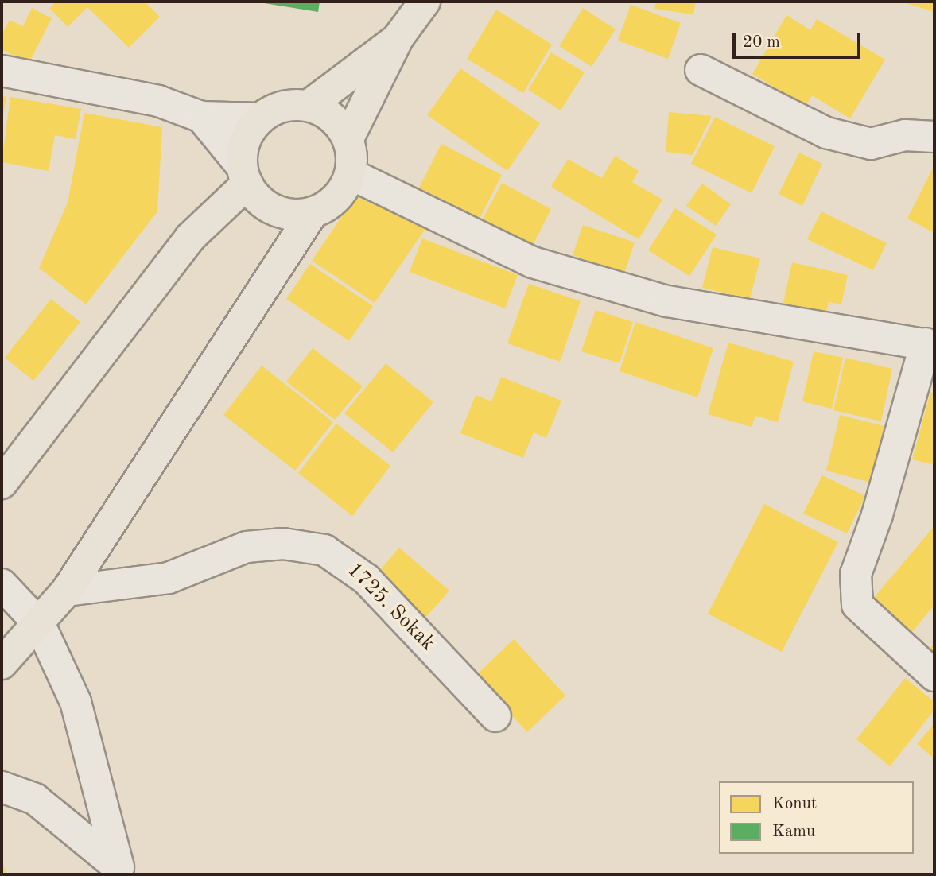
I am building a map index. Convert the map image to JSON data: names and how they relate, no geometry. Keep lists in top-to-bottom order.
{
  "streets": {
    "street": ["1725. Sokak"]
  },
  "legend": ["Konut", "Kamu"],
  "scale_bar": "20 m"
}
